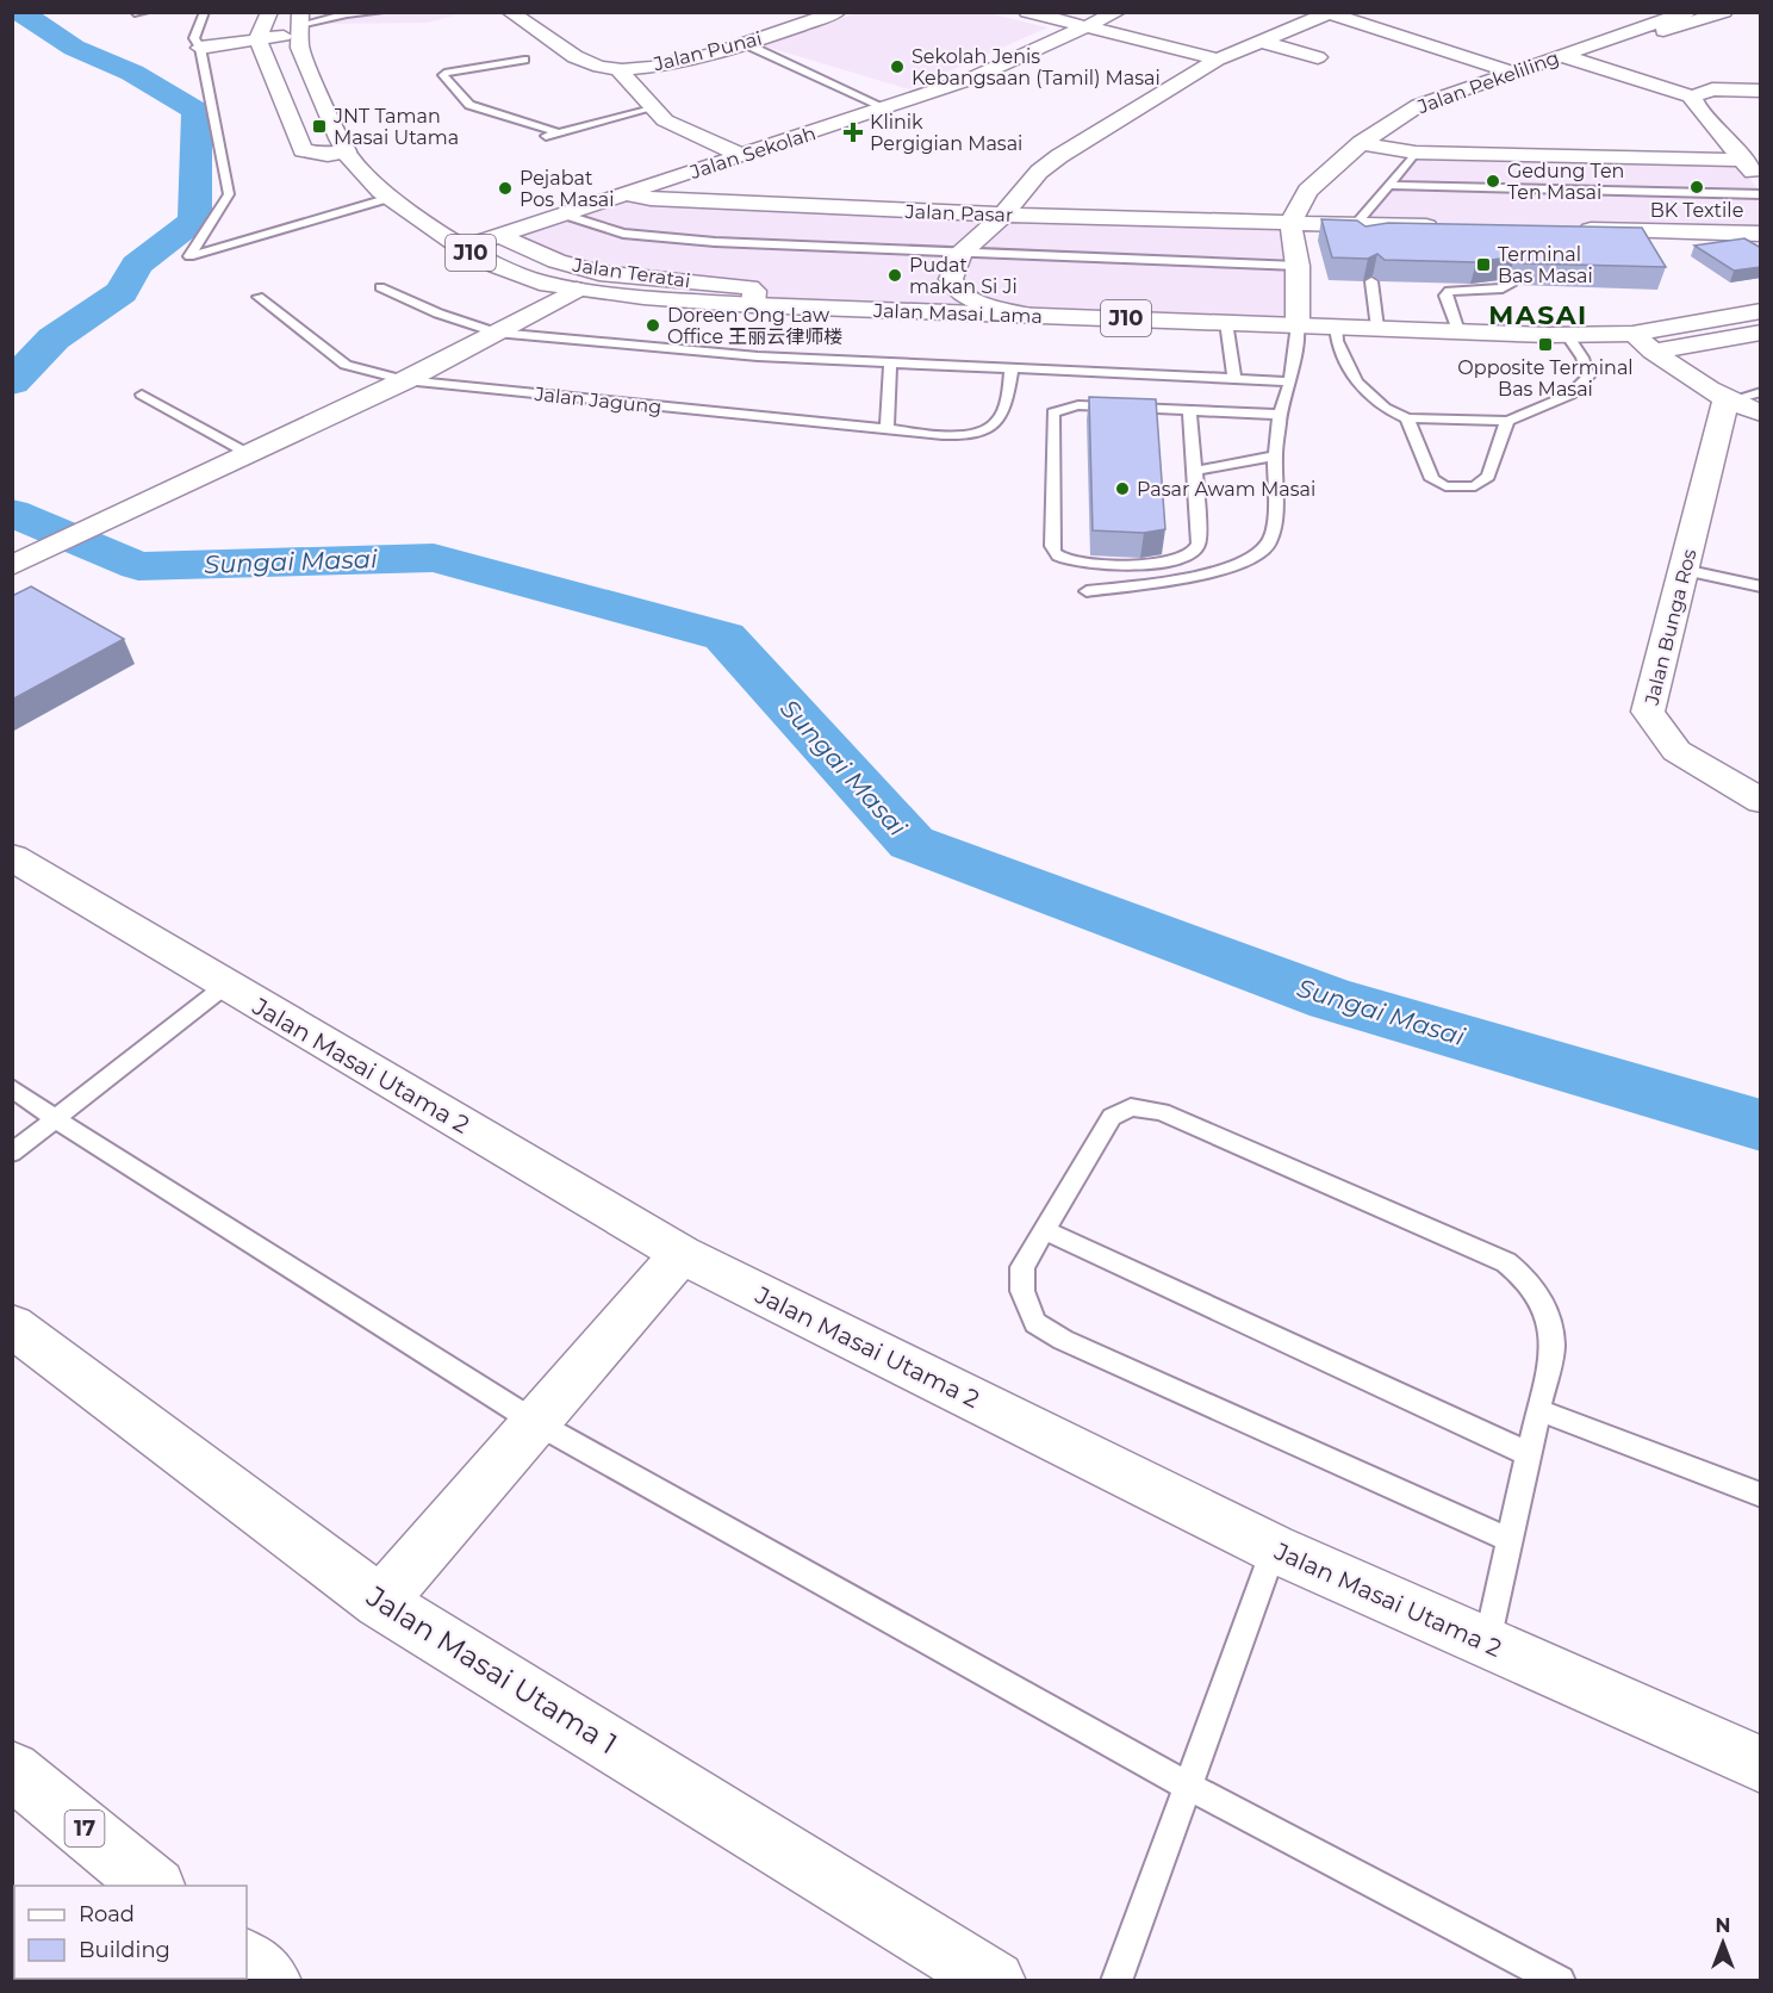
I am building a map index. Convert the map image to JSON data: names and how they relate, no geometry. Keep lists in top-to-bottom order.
{
  "streets": {
    "main road": [
      "Jalan Punai",
      "Jalan Pekeliling",
      "Jalan Sekolah",
      "Jalan Pasar",
      "J10",
      "Jalan Teratai",
      "Jalan Masai Lama",
      "Jalan Bunga Ros",
      "Jalan Masai Utama 2",
      "Jalan Masai Utama 1",
      "17"
    ],
    "lane": ["Jalan Jagung"]
  },
  "crossings": [
    ["Jalan Pekeliling", "Jalan Pasar"],
    ["Jalan Sekolah", "Jalan Pasar"],
    ["Jalan Sekolah", "Jalan Teratai"],
    ["Jalan Sekolah", "Jalan Masai Lama"],
    ["Jalan Teratai", "Jalan Masai Lama"]
  ],
  "districts": ["MASAI"],
  "water": ["Sungai Masai"],
  "places": {
    "other": [
      "Sekolah Jenis Kebangsaan (Tamil) Masai",
      "Gedung Ten Ten Masai",
      "BK Textile",
      "Pejabat Pos Masai",
      "Pudat makan Si Ji",
      "Doreen Ong Law Office 王丽云律师楼",
      "Pasar Awam Masai"
    ],
    "transit": ["JNT Taman Masai Utama", "Terminal Bas Masai", "Opposite Terminal Bas Masai"],
    "health": ["Klinik Pergigian Masai"]
  },
  "legend": ["Road", "Building"],
  "north": "top"
}
